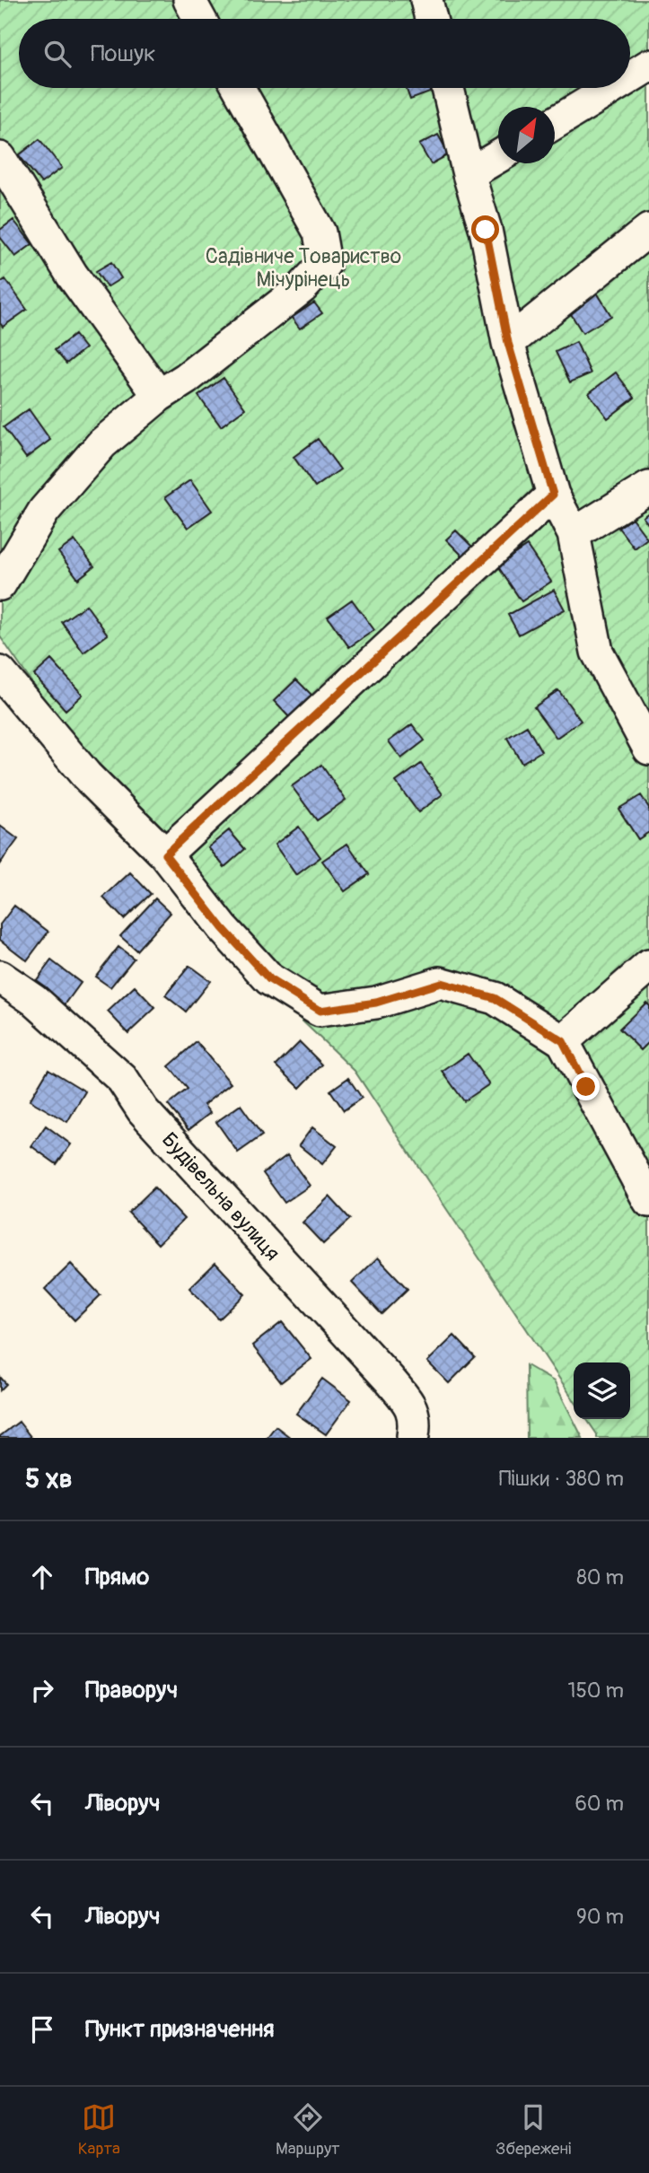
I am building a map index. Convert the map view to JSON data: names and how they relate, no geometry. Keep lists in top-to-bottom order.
{
  "streets": {
    "street": ["Будівельна вулиця"]
  },
  "parks": ["Садівниче Товариство Мічурінець"],
  "north": "top right",
  "page": {
    "search": "Пошук",
    "heading": ["5 хв", "Пішки · 380 m"],
    "list": [
      ["Прямо", "80 m"],
      ["Праворуч", "150 m"],
      ["Ліворуч", "60 m"],
      ["Ліворуч", "90 m"],
      "Пункт призначення"
    ],
    "nav": ["Карта", "Маршрут", "Збережені"]
  }
}
